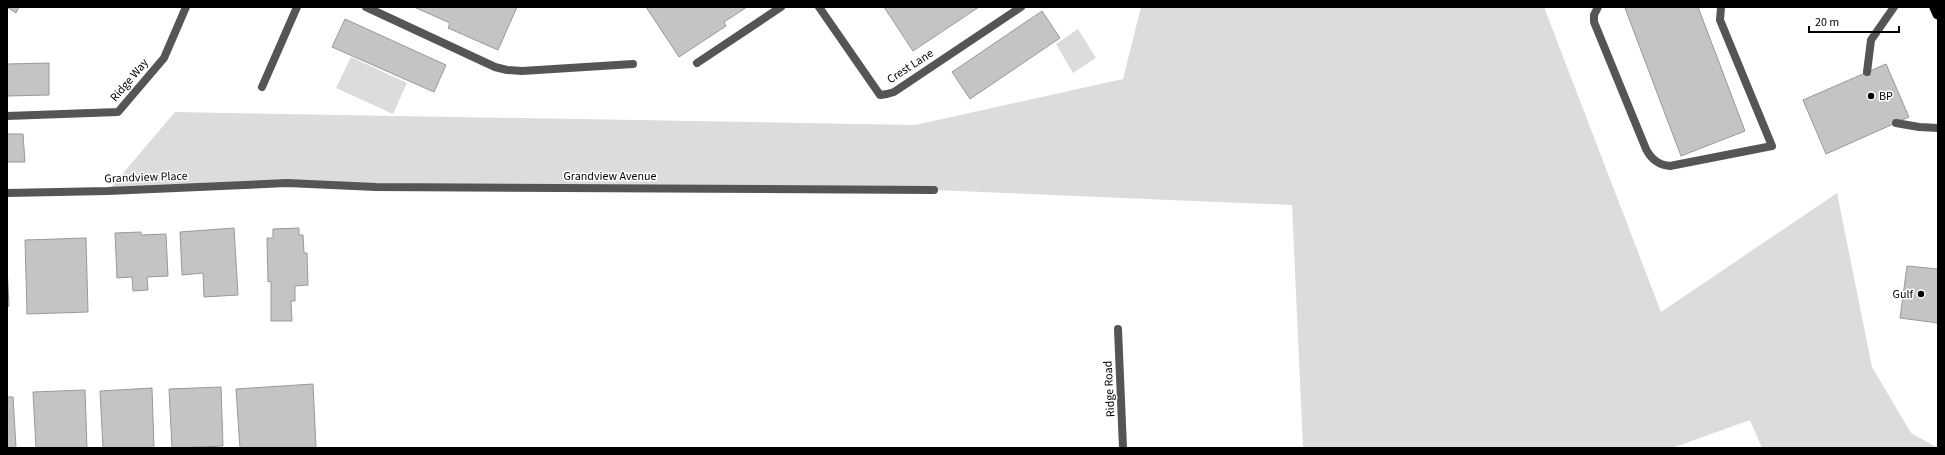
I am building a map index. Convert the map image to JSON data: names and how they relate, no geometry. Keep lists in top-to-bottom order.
{
  "streets": {
    "street": [
      "Crest Lane",
      "Ridge Way",
      "Grandview Avenue",
      "Grandview Place",
      "Ridge Road"
    ]
  },
  "crossings": [
    ["Grandview Avenue", "Grandview Place"]
  ],
  "places": ["BP", "Gulf"],
  "scale_bar": "20 m"
}
